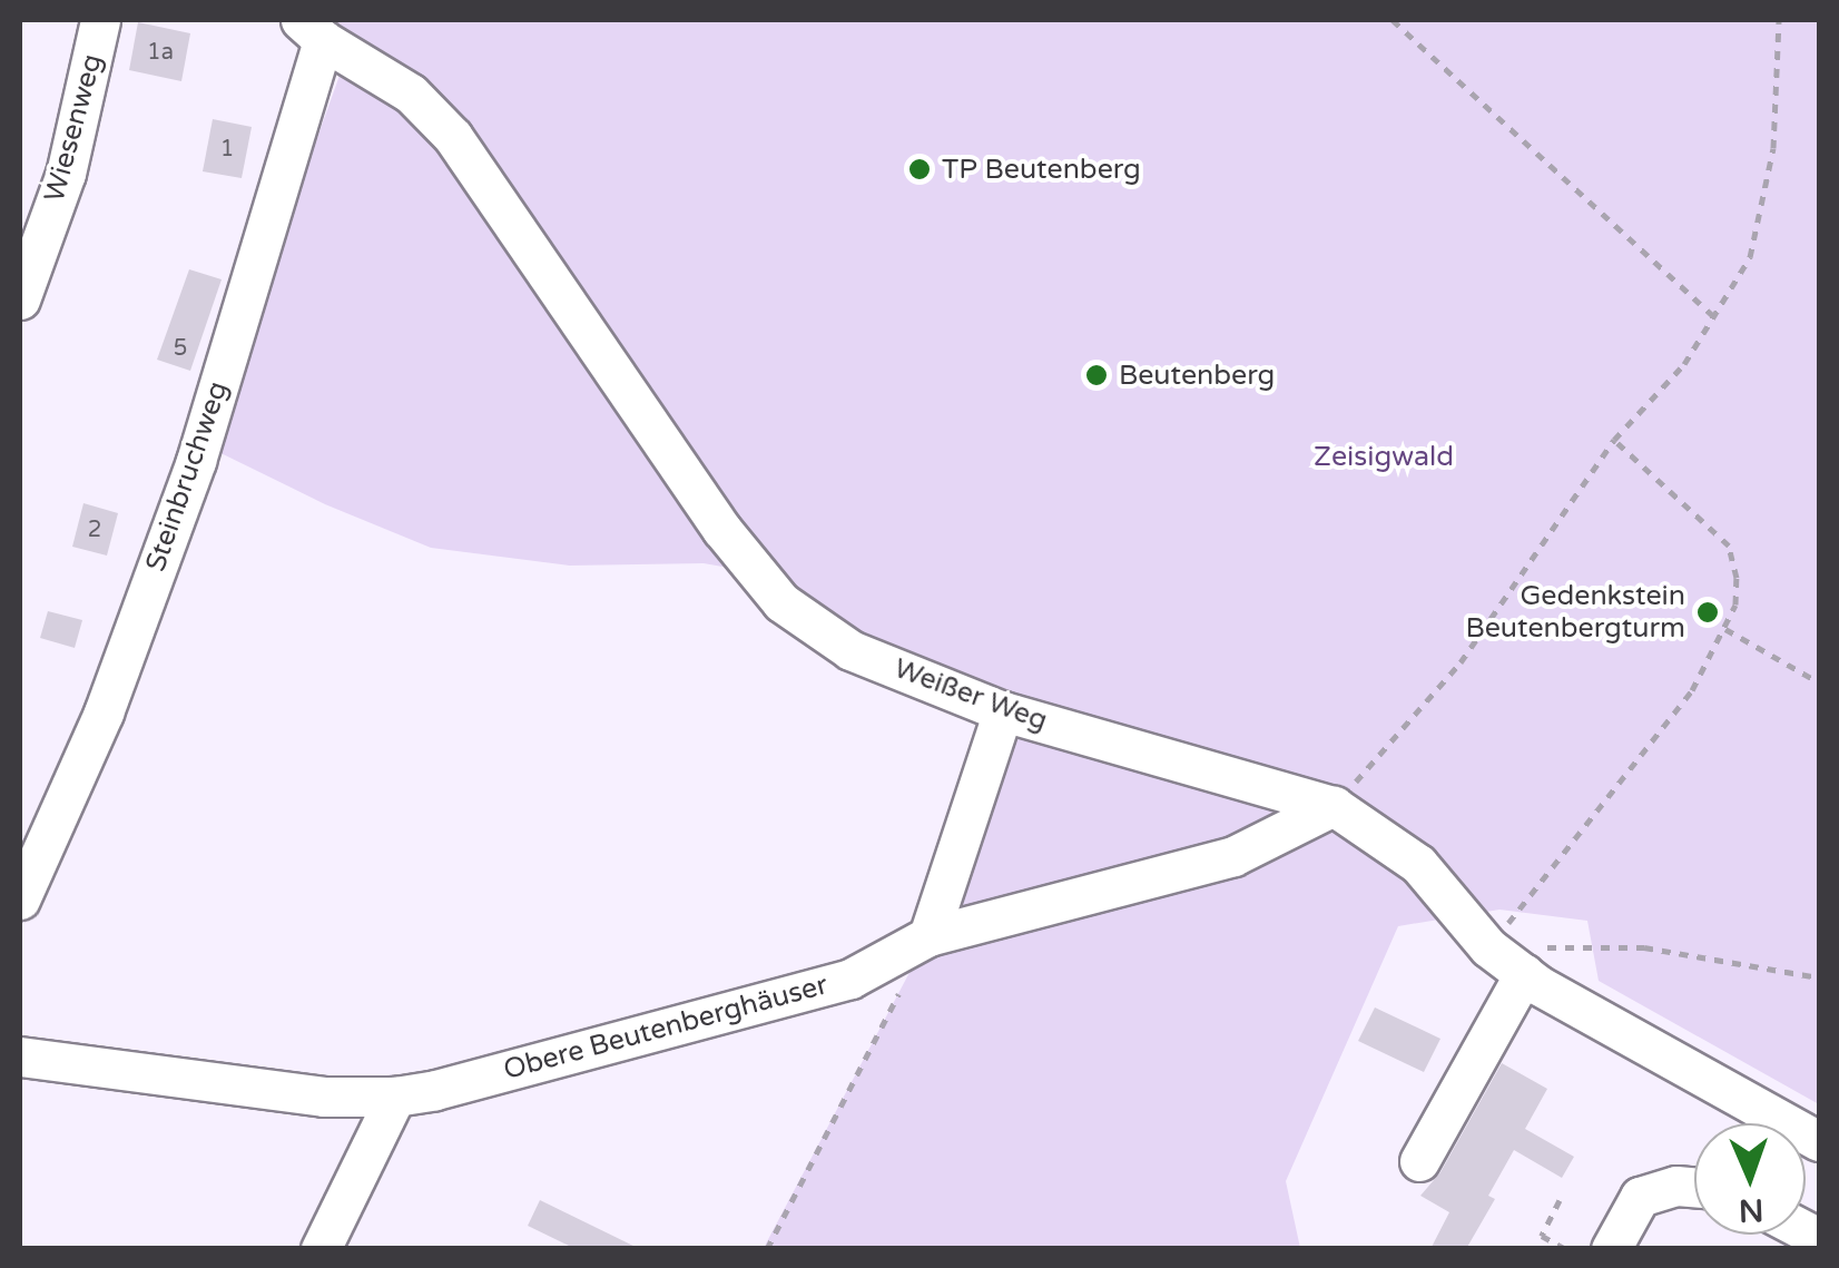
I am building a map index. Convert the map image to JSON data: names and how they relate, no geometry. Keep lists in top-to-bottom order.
{
  "streets": {
    "street": [
      "Wiesenweg",
      "Steinbruchweg",
      "Weißer Weg",
      "Obere Beutenberghäuser"
    ]
  },
  "crossings": [
    ["Steinbruchweg", "Weißer Weg"],
    ["Weißer Weg", "Obere Beutenberghäuser"]
  ],
  "parks": ["Zeisigwald"],
  "places": ["TP Beutenberg", "Beutenberg", "Gedenkstein Beutenbergturm"],
  "house_numbers": [
    "1a",
    "1",
    "5",
    "2"
  ],
  "north": "bottom"
}
